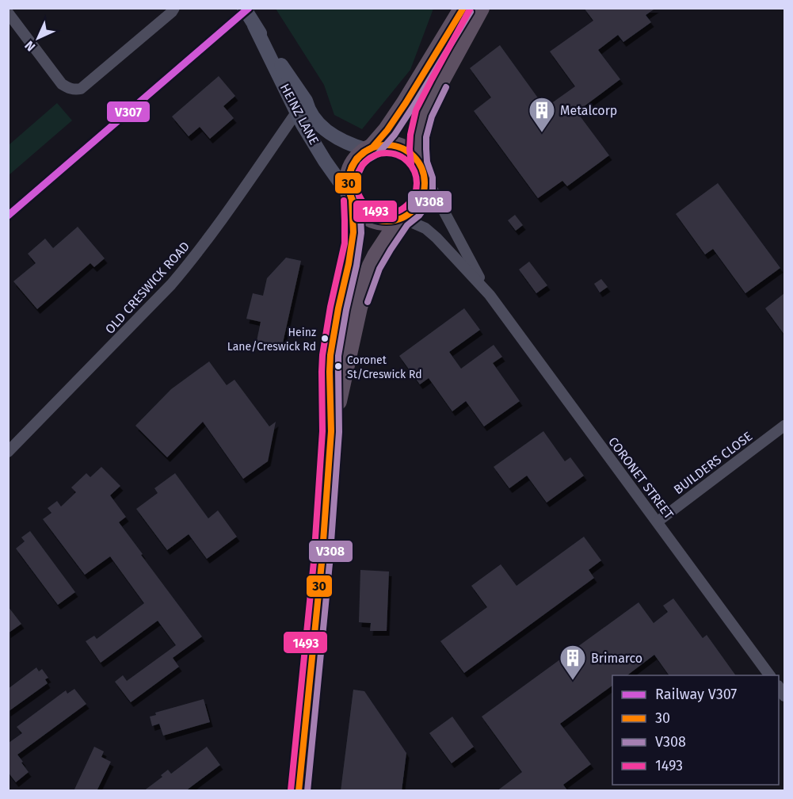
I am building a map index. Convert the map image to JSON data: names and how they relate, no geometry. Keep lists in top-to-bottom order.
{
  "streets": {
    "street": [
      "HEINZ LANE",
      "OLD CRESWICK ROAD",
      "BUILDERS CLOSE",
      "CORONET STREET"
    ]
  },
  "crossings": [
    ["HEINZ LANE", "OLD CRESWICK ROAD"],
    ["HEINZ LANE", "CORONET STREET"],
    ["BUILDERS CLOSE", "CORONET STREET"]
  ],
  "places": {
    "building": ["Metalcorp", "Brimarco"],
    "other": ["Heinz Lane/Creswick Rd", "Coronet St/Creswick Rd"]
  },
  "lines": [
    "rail line V307",
    "transit line 30",
    "transit line 1493",
    "transit line V308"
  ],
  "legend": [
    "Railway V307",
    "30",
    "V308",
    "1493"
  ],
  "north": "bottom left"
}
